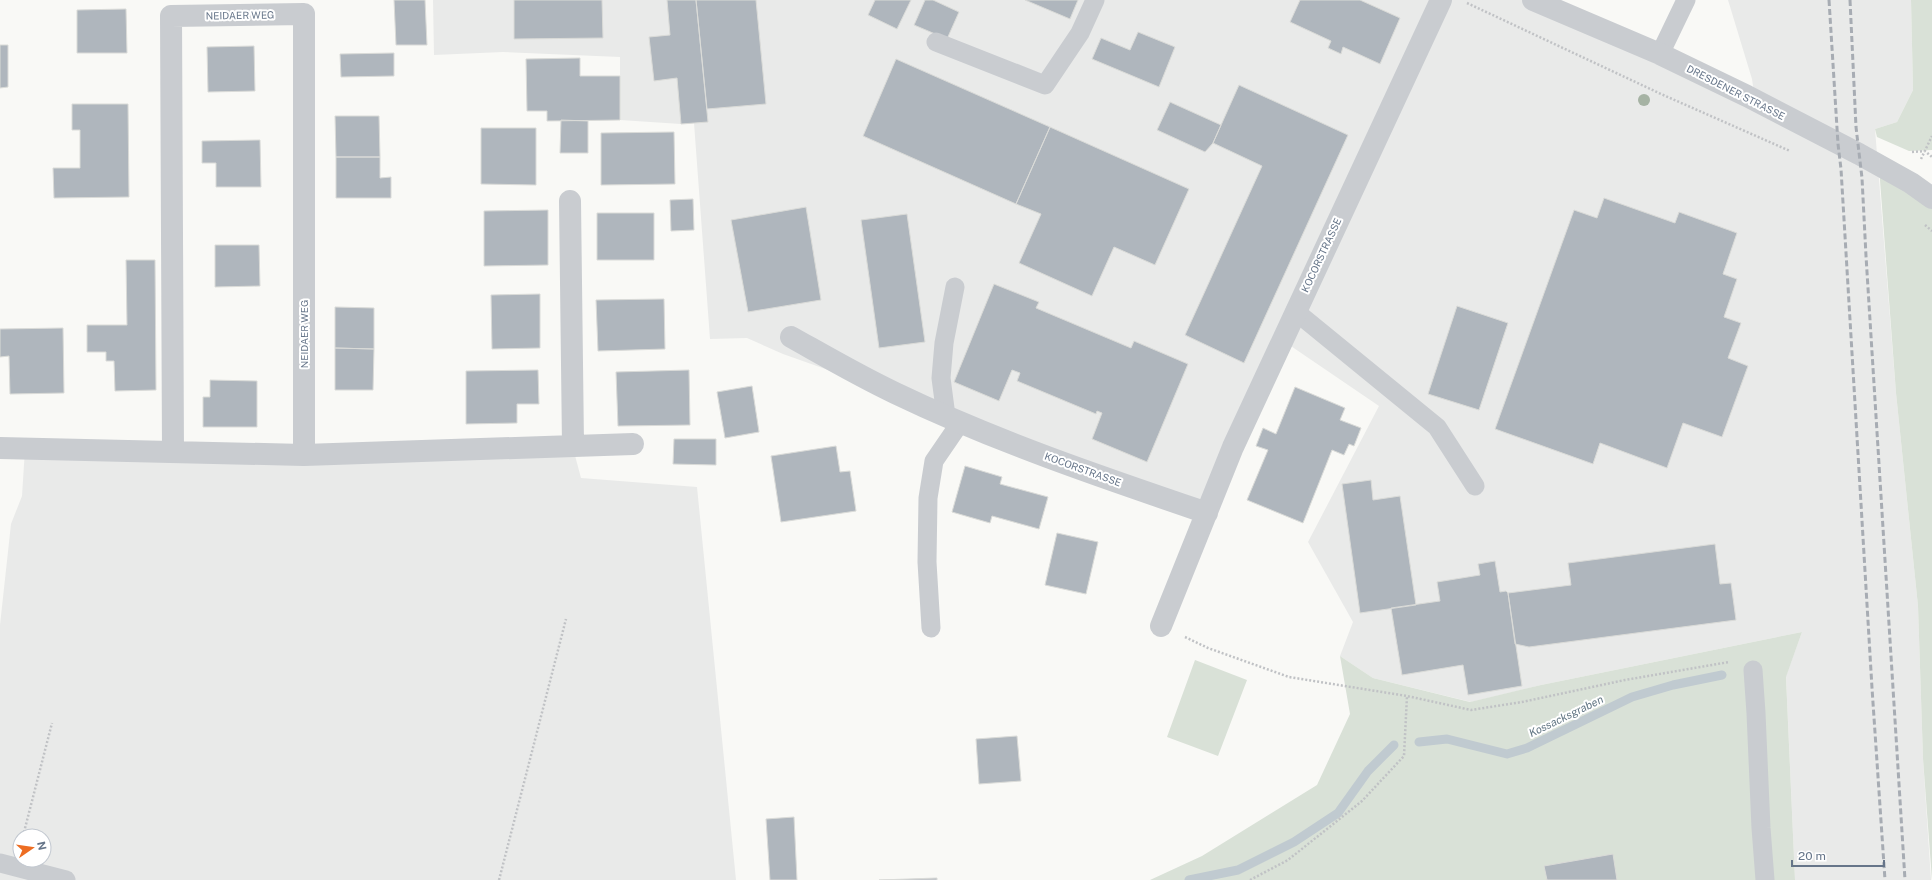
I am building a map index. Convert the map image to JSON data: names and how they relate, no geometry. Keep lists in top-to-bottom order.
{
  "streets": {
    "street": ["NEIDAER WEG", "DRESDENER STRASSE", "KOCORSTRASSE"]
  },
  "water": ["Kossacksgraben"],
  "scale_bar": "20 m",
  "north": "right"
}
